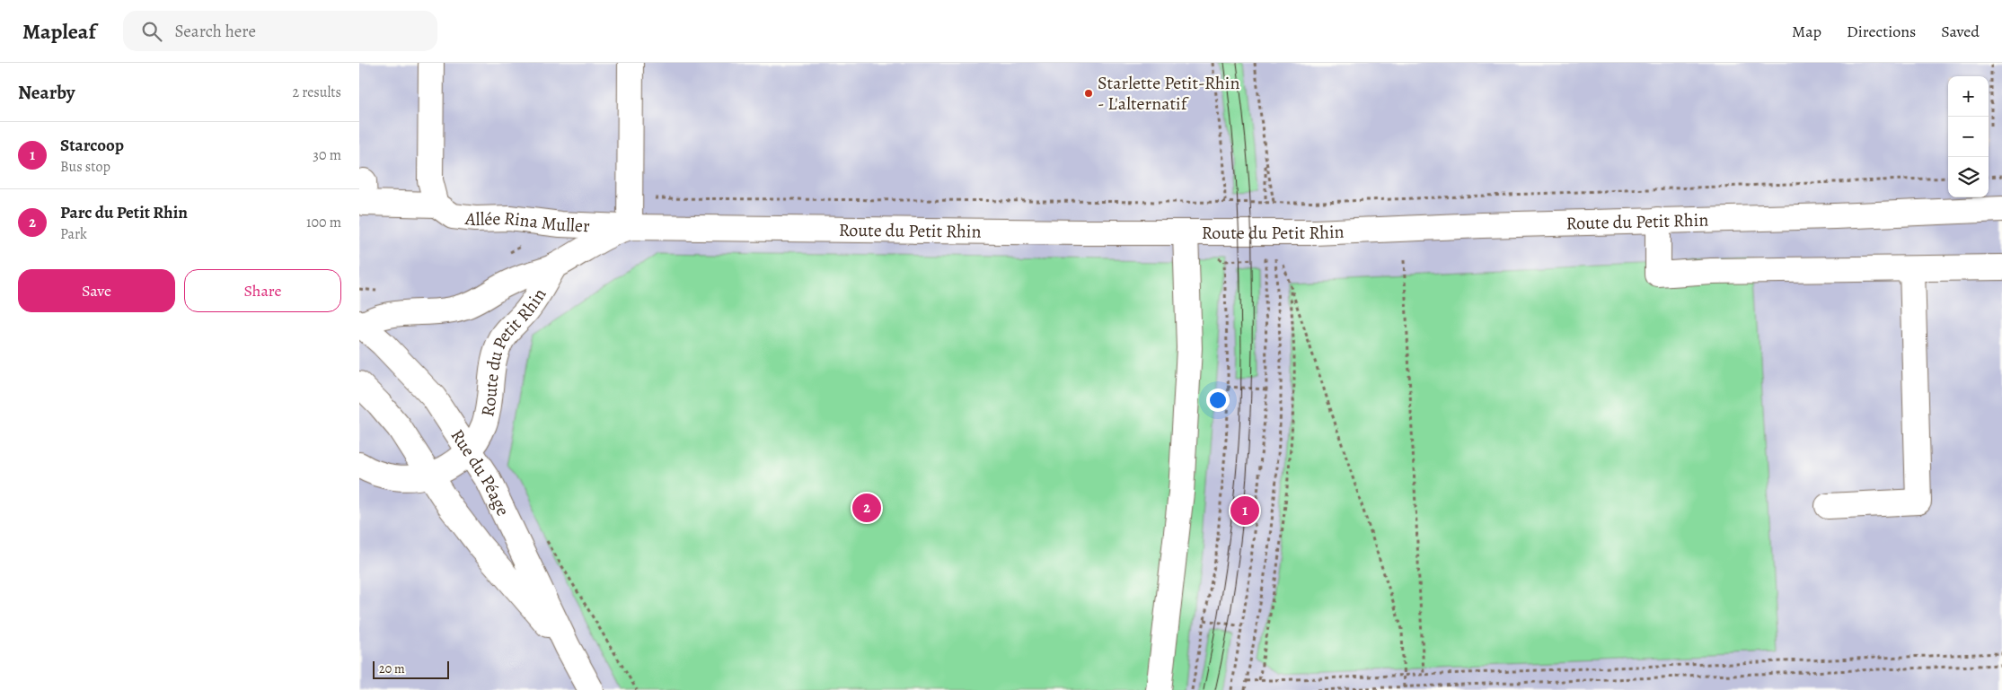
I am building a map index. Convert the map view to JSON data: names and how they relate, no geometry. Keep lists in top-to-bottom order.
{
  "streets": {
    "street": ["Route du Petit Rhin", "Allée Rina Muller", "Rue du Péage"]
  },
  "crossings": [
    ["Route du Petit Rhin", "Allée Rina Muller"],
    ["Route du Petit Rhin", "Rue du Péage"]
  ],
  "places": ["Starlette Petit-Rhin - L'alternatif"],
  "scale_bar": "20 m",
  "page": {
    "header": "Mapleaf",
    "search": "Search here",
    "nav": ["Map", "Directions", "Saved"],
    "heading": ["Nearby", "2 results"],
    "map_buttons": ["+", "−"],
    "list": [
      {
        "mark": "1",
        "name": "Starcoop",
        "note": "Bus stop",
        "value": "30 m"
      },
      {
        "mark": "2",
        "name": "Parc du Petit Rhin",
        "note": "Park",
        "value": "100 m"
      }
    ],
    "buttons": ["Save", "Share"],
    "pins": ["2", "1"],
    "scale": "20 m"
  }
}
